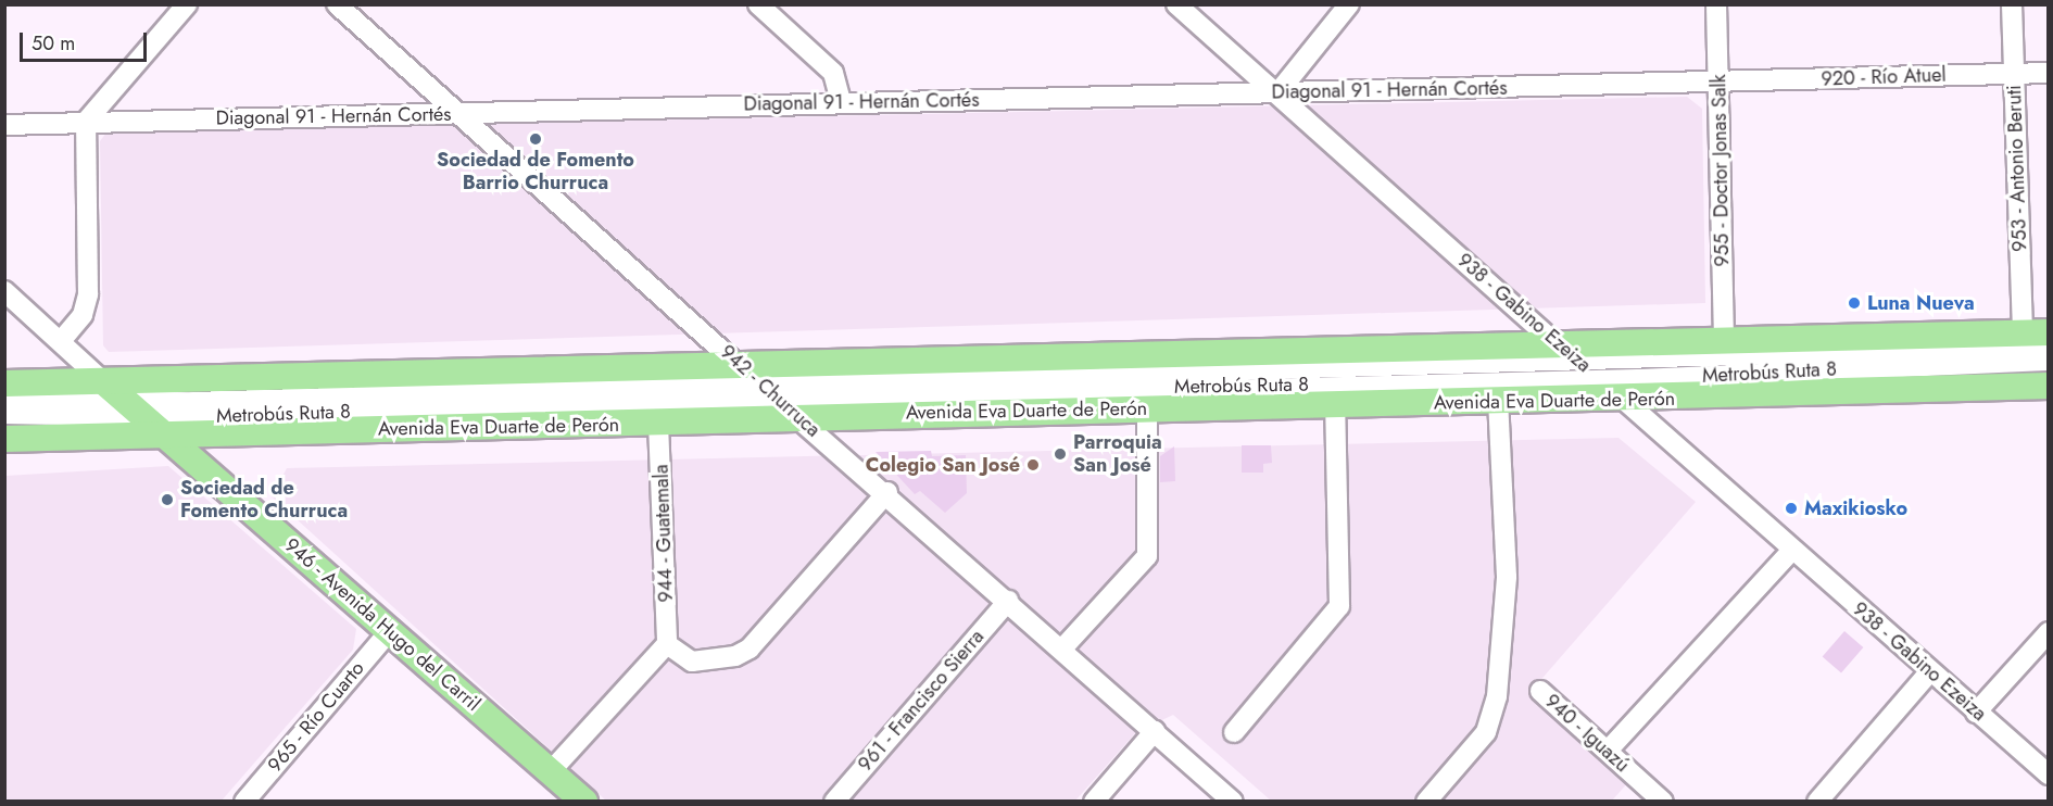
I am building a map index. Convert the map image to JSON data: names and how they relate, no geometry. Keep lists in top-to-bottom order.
{
  "streets": {
    "main road": ["Avenida Eva Duarte de Perón", "946 - Avenida Hugo del Carril"],
    "street": [
      "920 - Río Atuel",
      "Diagonal 91 - Hernán Cortés",
      "953 - Antonio Beruti",
      "955 - Doctor Jonas Salk",
      "938 - Gabino Ezeiza",
      "Metrobús Ruta 8",
      "942 - Churruca",
      "944 - Guatemala",
      "961 - Francisco Sierra",
      "965 - Río Cuarto",
      "940 - Iguazú"
    ]
  },
  "crossings": [
    ["920 - Río Atuel", "Diagonal 91 - Hernán Cortés"],
    ["920 - Río Atuel", "953 - Antonio Beruti"],
    ["920 - Río Atuel", "955 - Doctor Jonas Salk"],
    ["Diagonal 91 - Hernán Cortés", "955 - Doctor Jonas Salk"],
    ["Diagonal 91 - Hernán Cortés", "938 - Gabino Ezeiza"],
    ["Diagonal 91 - Hernán Cortés", "942 - Churruca"],
    ["938 - Gabino Ezeiza", "Metrobús Ruta 8"],
    ["938 - Gabino Ezeiza", "Avenida Eva Duarte de Perón"],
    ["Metrobús Ruta 8", "942 - Churruca"],
    ["Metrobús Ruta 8", "946 - Avenida Hugo del Carril"],
    ["942 - Churruca", "Avenida Eva Duarte de Perón"],
    ["942 - Churruca", "961 - Francisco Sierra"],
    ["Avenida Eva Duarte de Perón", "944 - Guatemala"],
    ["Avenida Eva Duarte de Perón", "946 - Avenida Hugo del Carril"],
    ["946 - Avenida Hugo del Carril", "965 - Río Cuarto"]
  ],
  "places": [
    "Sociedad de Fomento Barrio Churruca",
    "Luna Nueva",
    "Parroquia San José",
    "Colegio San José",
    "Sociedad de Fomento Churruca",
    "Maxikiosko"
  ],
  "scale_bar": "50 m"
}
